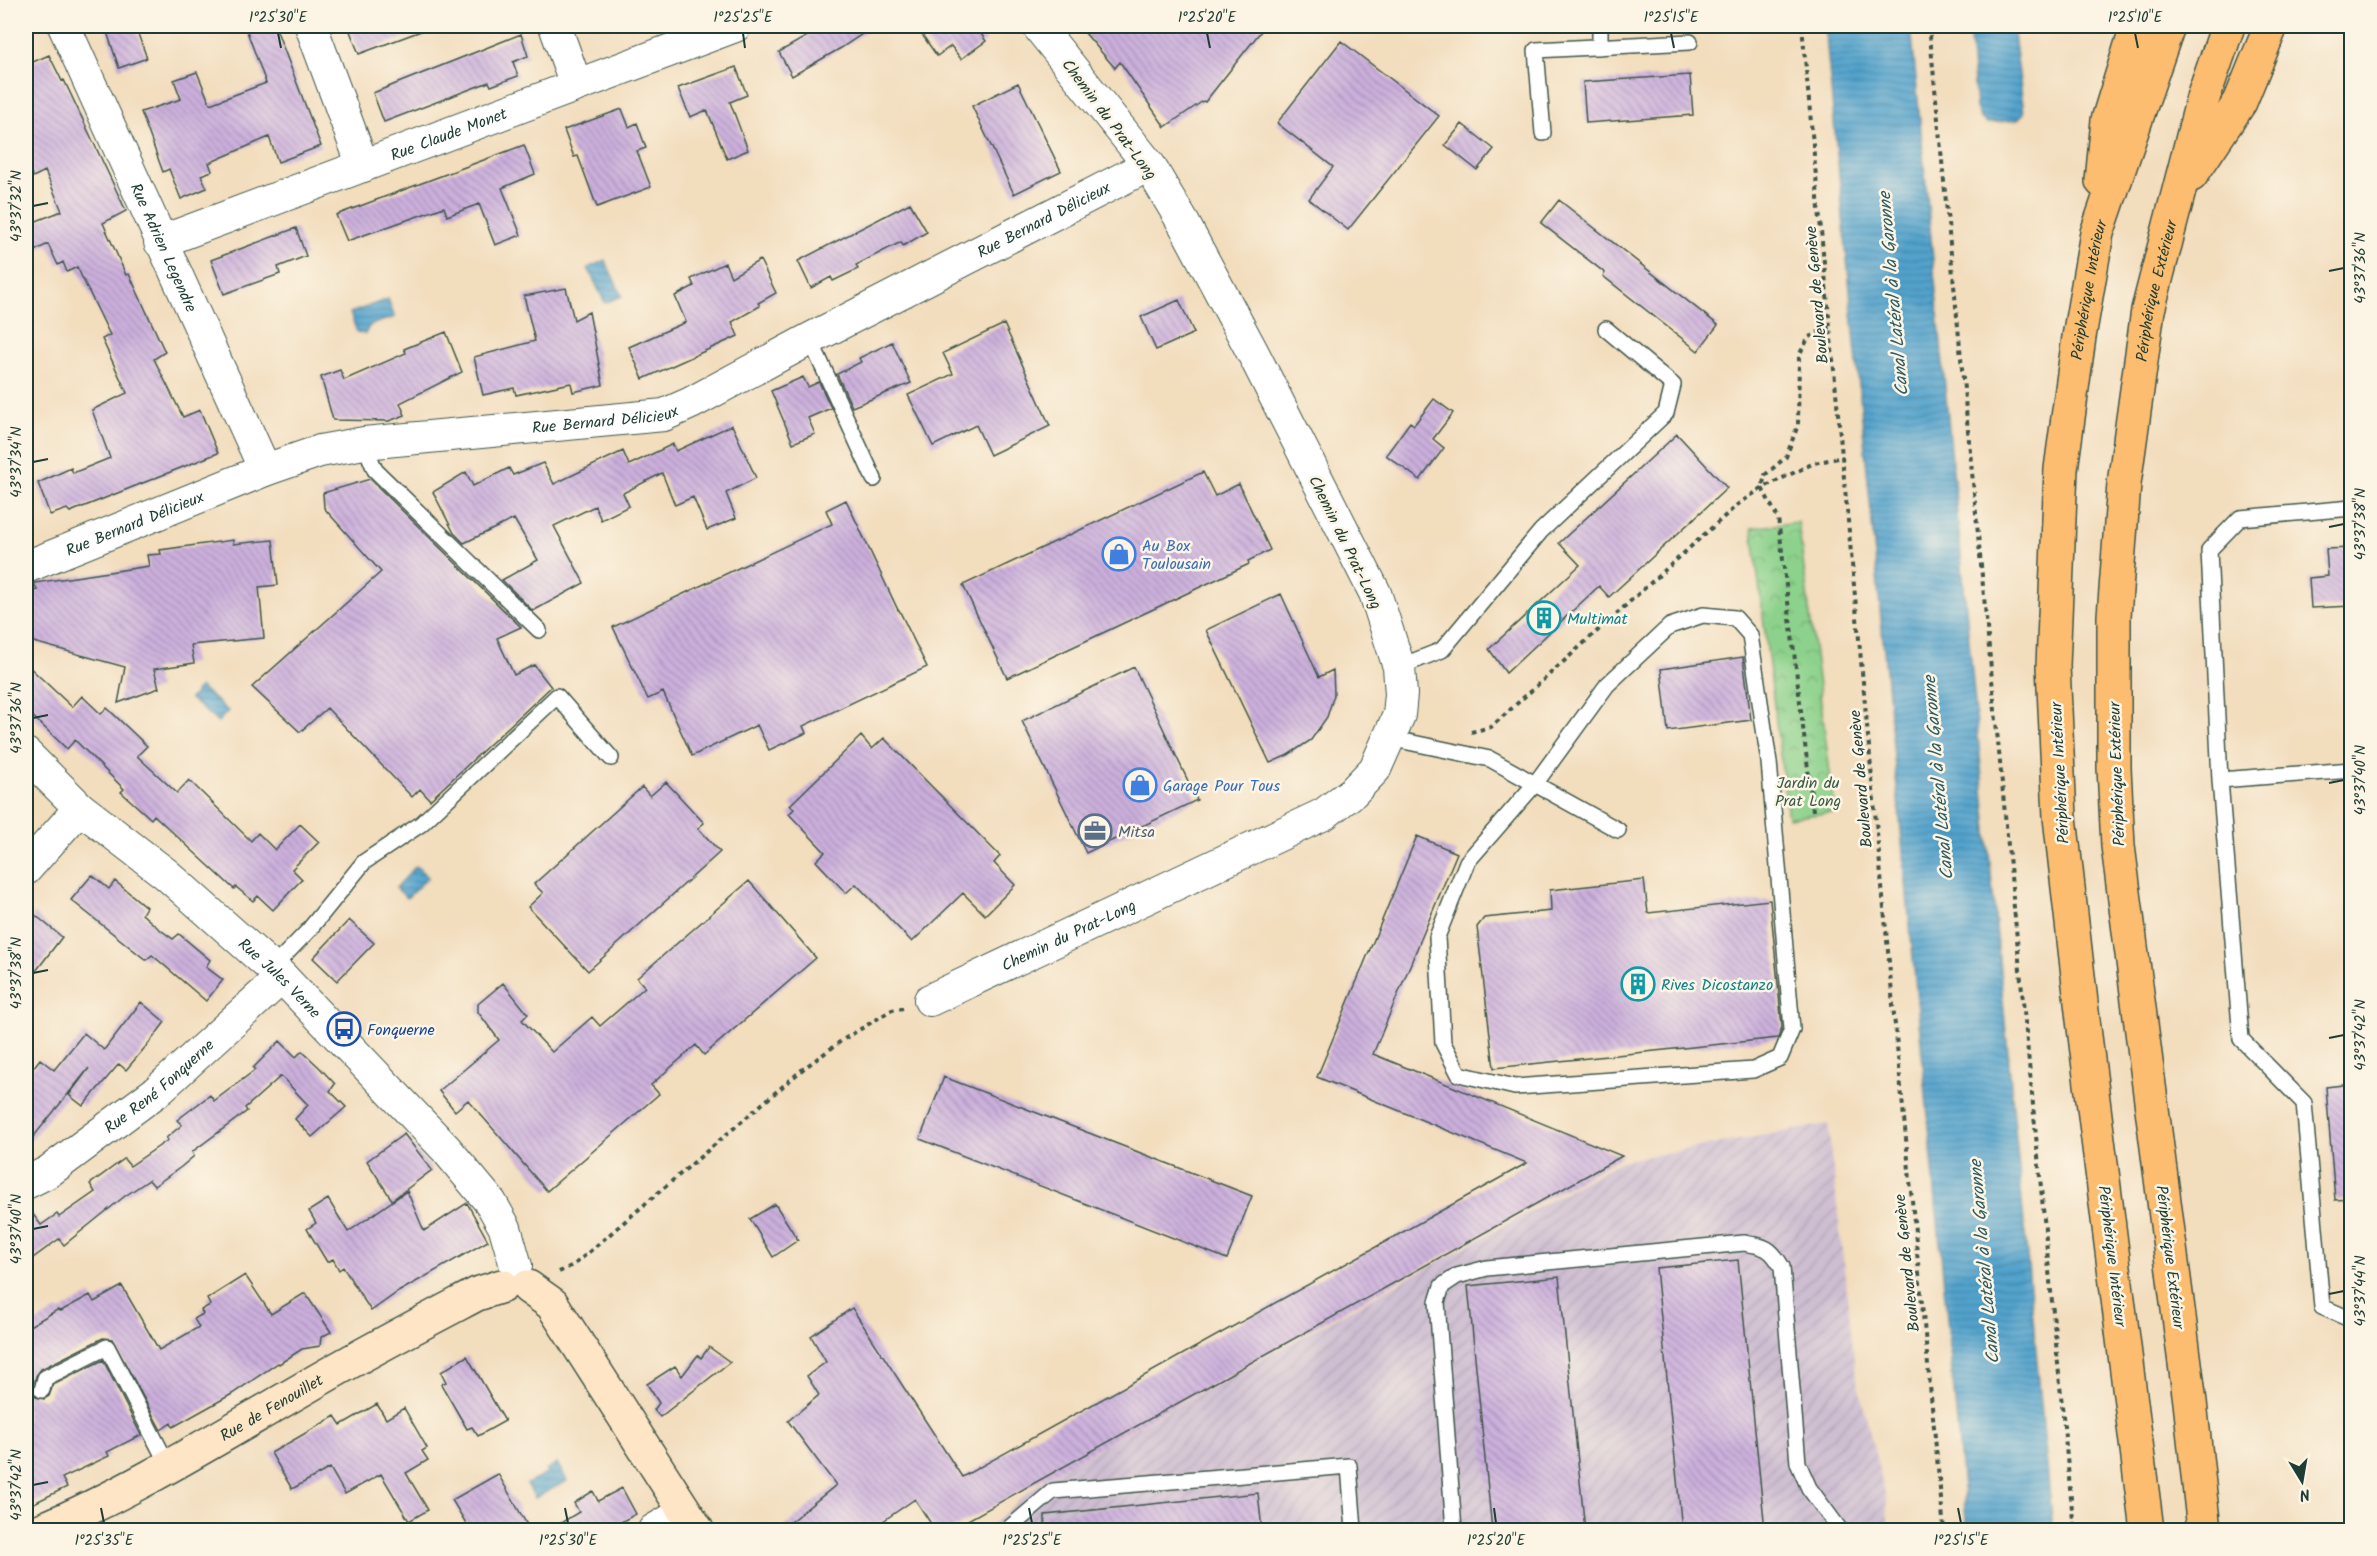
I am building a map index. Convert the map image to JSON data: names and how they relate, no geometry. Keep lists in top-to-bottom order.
{
  "streets": {
    "highway": ["Périphérique Intérieur", "Périphérique Extérieur"],
    "street": [
      "Chemin du Prat-Long",
      "Rue Claude Monet",
      "Rue Bernard Délicieux",
      "Rue Adrien Legendre",
      "Rue Jules Verne",
      "Rue René Fonquerne",
      "Rue de Fenouillet"
    ],
    "path": ["Boulevard de Genève"]
  },
  "crossings": [
    ["Chemin du Prat-Long", "Rue Bernard Délicieux"],
    ["Rue Claude Monet", "Rue Adrien Legendre"],
    ["Rue Bernard Délicieux", "Rue Adrien Legendre"],
    ["Rue Jules Verne", "Rue René Fonquerne"],
    ["Rue Jules Verne", "Rue de Fenouillet"]
  ],
  "water": ["Canal Latéral à la Garonne"],
  "parks": ["Jardin du Prat Long"],
  "places": {
    "shop": ["Au Box Toulousain", "Garage Pour Tous"],
    "building": ["Multimat", "Rives Dicostanzo"],
    "office": ["Mitsa"],
    "bus stop": ["Fonquerne"]
  },
  "north": "bottom",
  "coordinates": [
    "1°25'30\"E",
    "1°25'25\"E",
    "1°25'20\"E",
    "1°25'15\"E",
    "1°25'10\"E",
    "43°37'32\"N",
    "43°37'36\"N",
    "43°37'34\"N",
    "43°37'38\"N",
    "43°37'40\"N",
    "43°37'42\"N",
    "43°37'44\"N",
    "1°25'35\"E"
  ]
}
